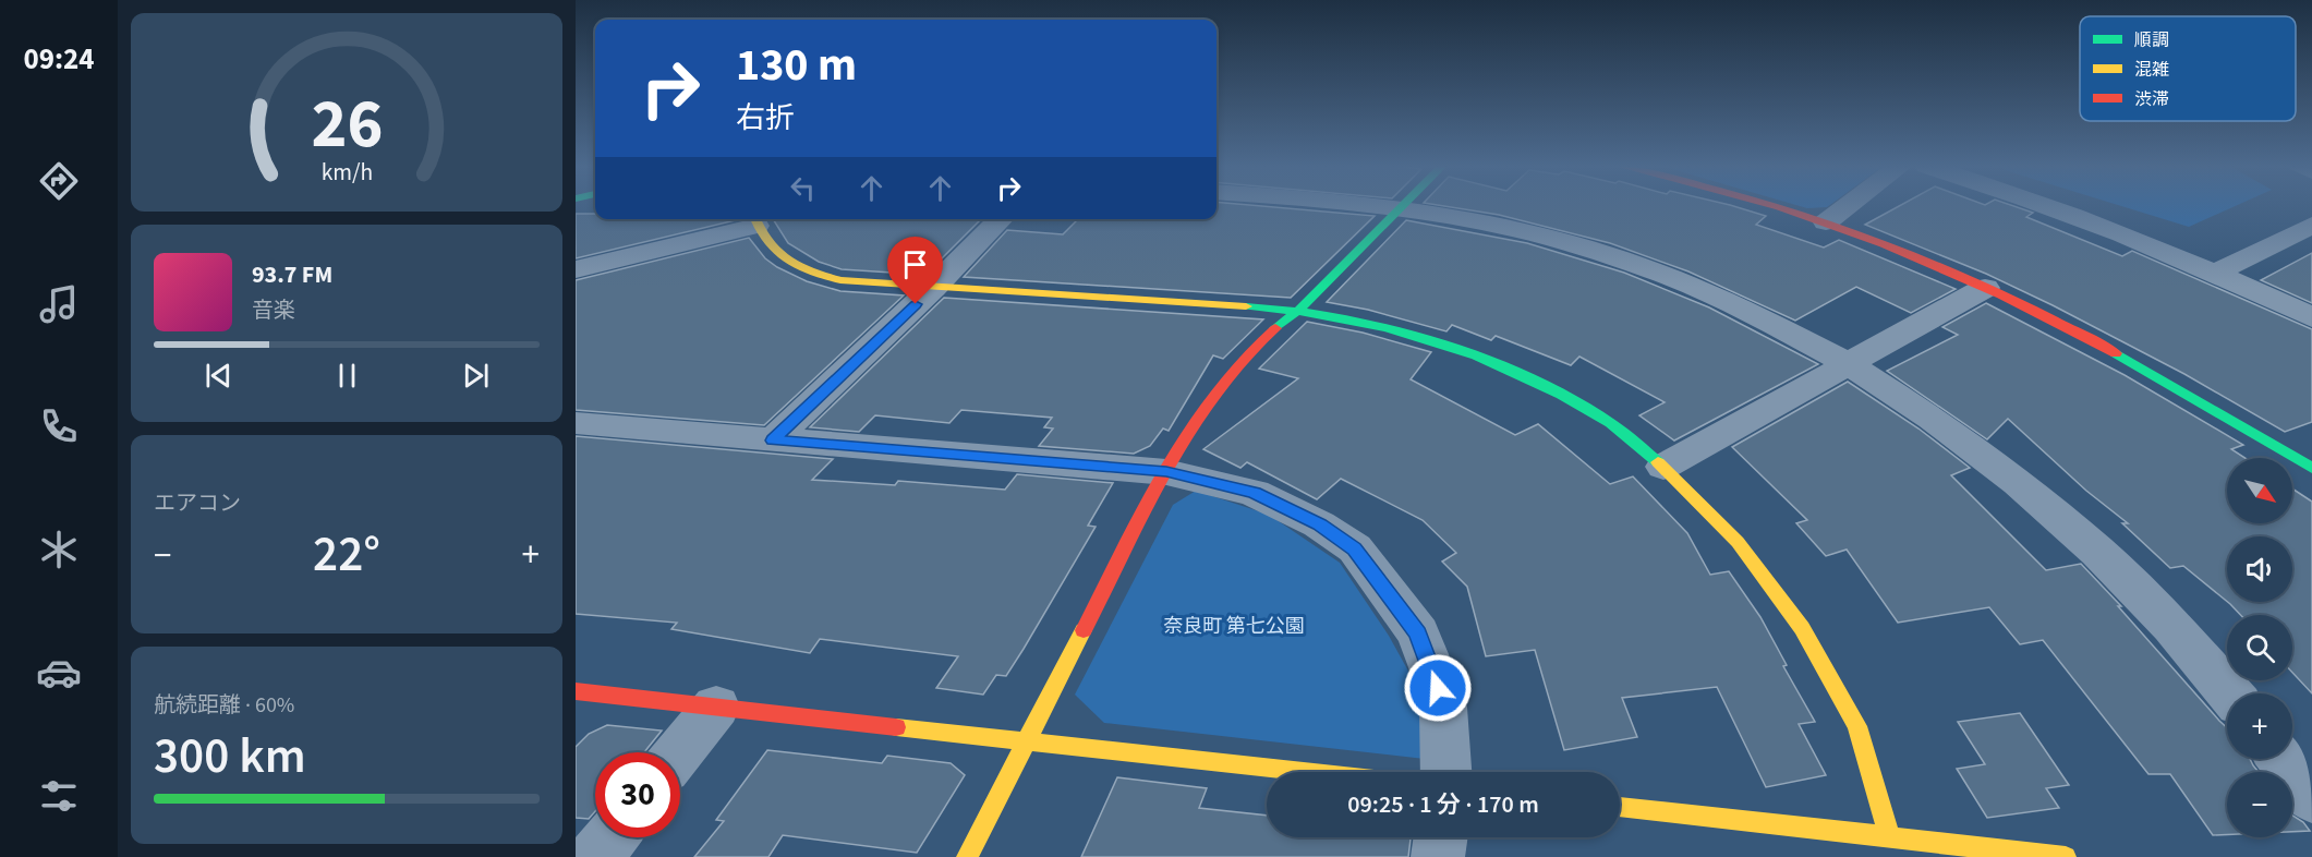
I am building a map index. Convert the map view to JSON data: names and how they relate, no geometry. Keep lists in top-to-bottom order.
{
  "parks": ["奈良町 第七公園"],
  "legend": ["順調", "混雑", "渋滞"],
  "north": "bottom right",
  "page": {
    "tabs": "09:24",
    "turn": ["130 m", "右折"],
    "song": ["93.7 FM", "音楽"],
    "tile": [
      "エアコン",
      ["航続距離 · 60%", "300 km"]
    ],
    "map_buttons": ["+", "−"],
    "heat": ["−", "22°", "+"],
    "limit": "30",
    "trip": "09:25 · 1 分 · 170 m",
    "gauge": ["26", "km/h"]
  }
}
